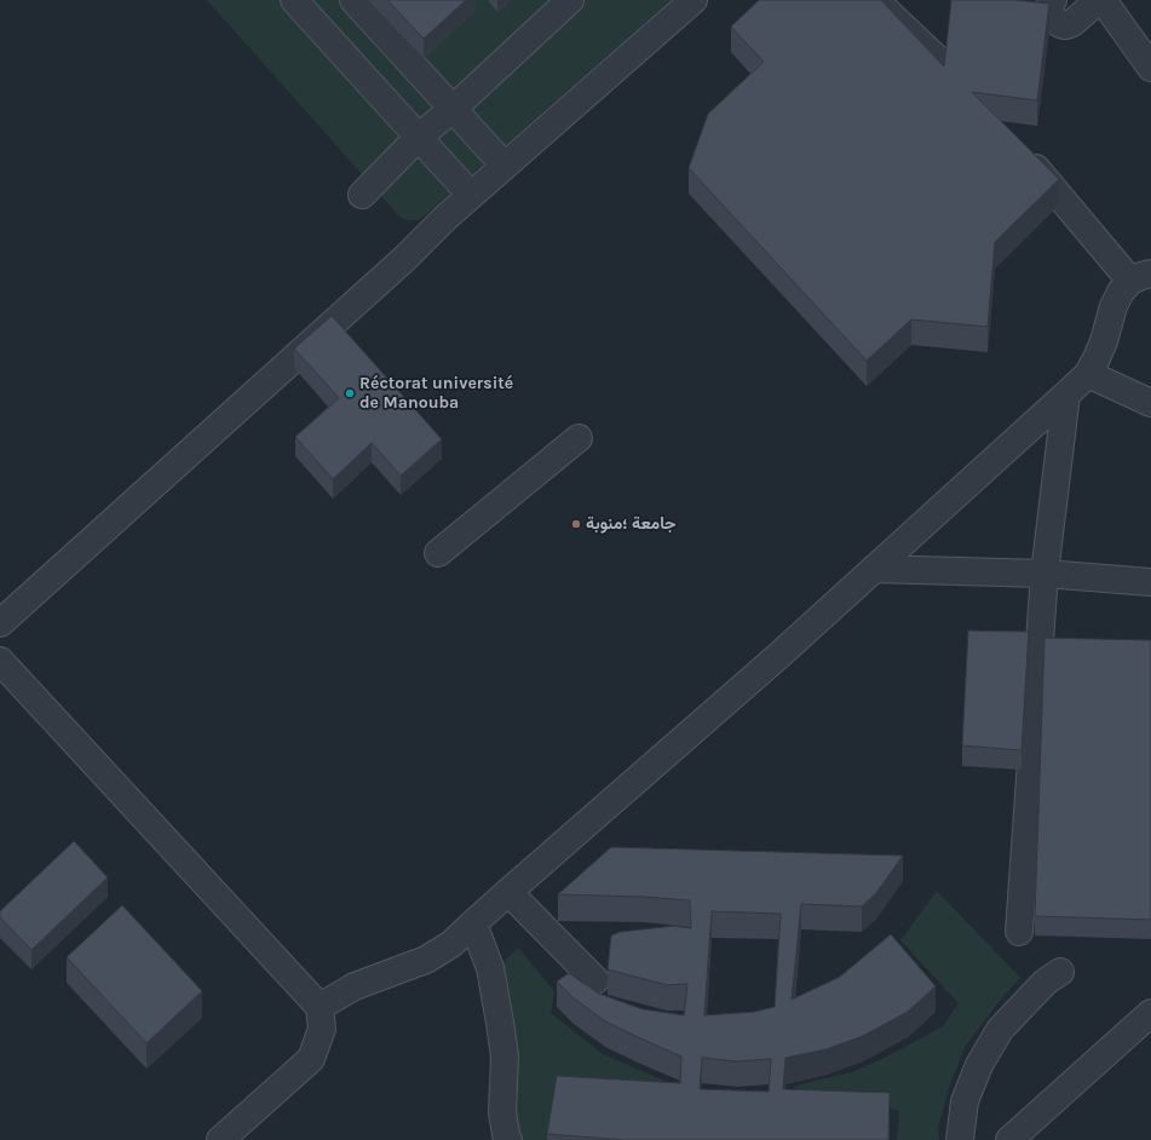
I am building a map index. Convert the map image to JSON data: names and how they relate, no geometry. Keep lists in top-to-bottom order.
{
  "places": ["Réctorat université de Manouba", "جامعة ؛منوبة"]
}
